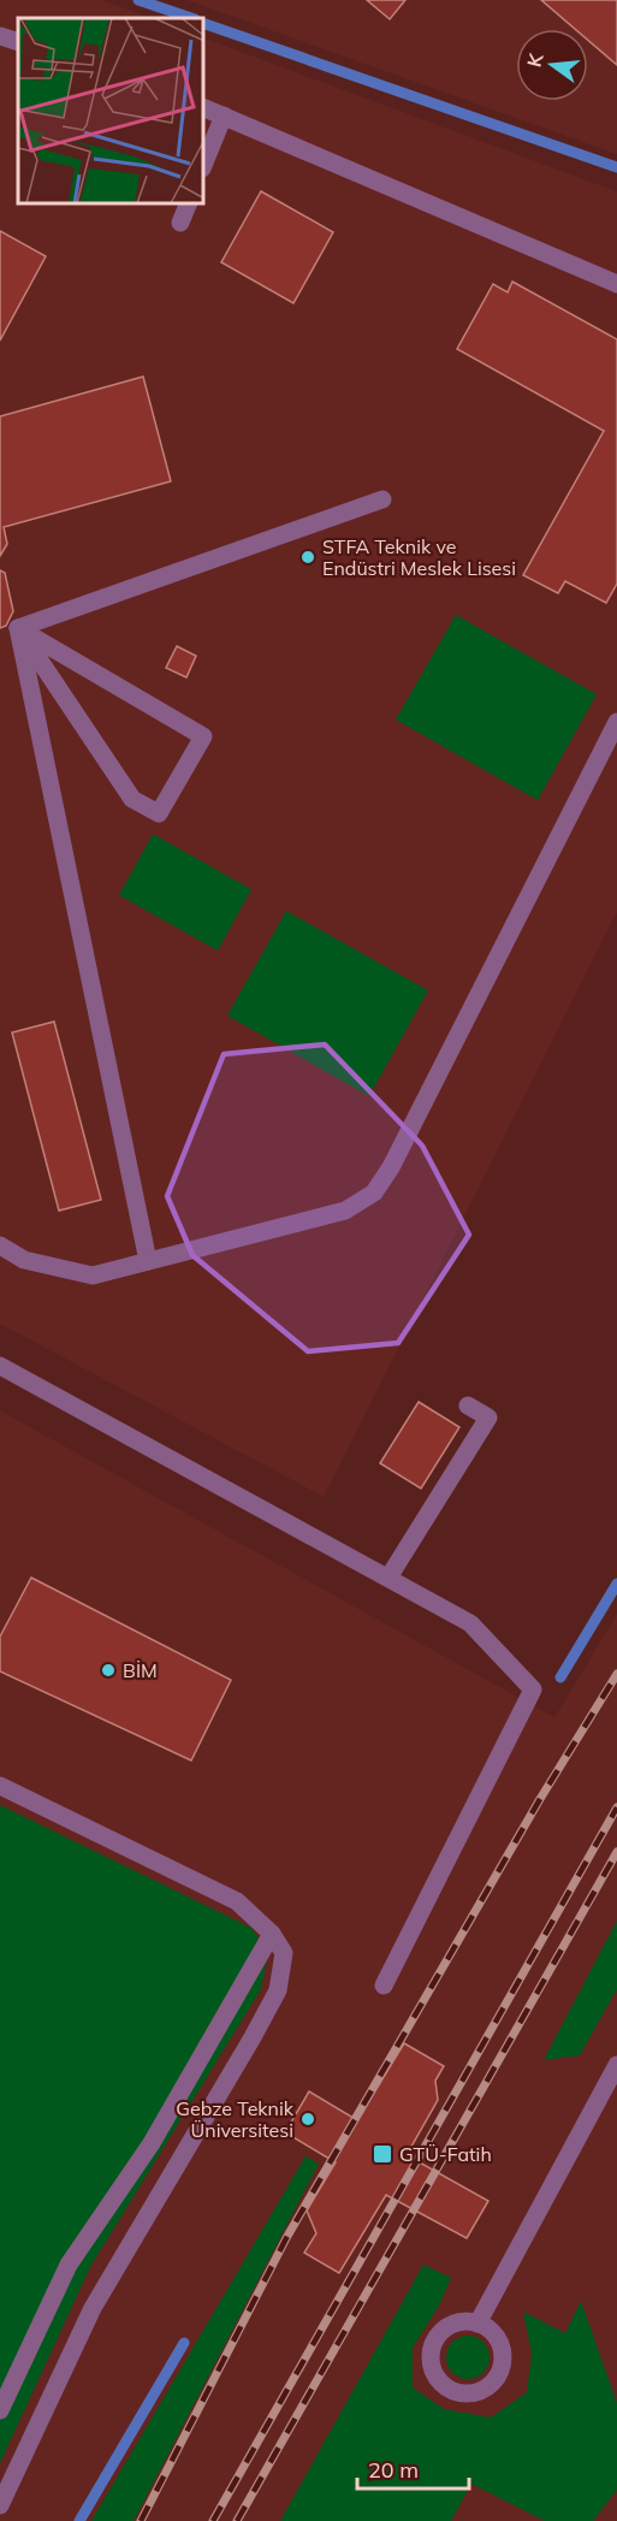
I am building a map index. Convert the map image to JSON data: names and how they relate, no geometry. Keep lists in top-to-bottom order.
{
  "places": {
    "other": ["STFA Teknik ve Endüstri Meslek Lisesi", "BİM", "Gebze Teknik Üniversitesi"],
    "transit": ["GTÜ-Fatih"]
  },
  "scale_bar": "20 m",
  "north": "left"
}
